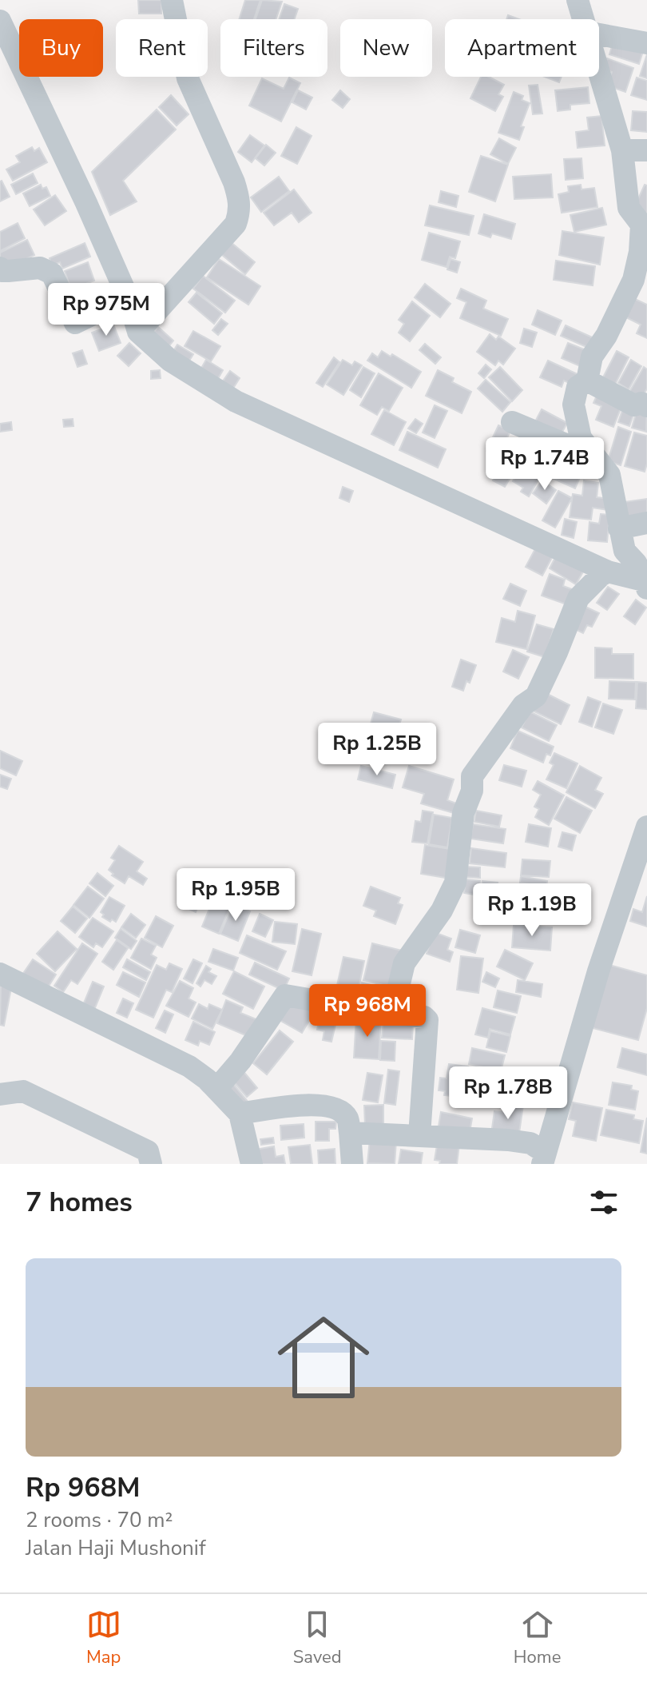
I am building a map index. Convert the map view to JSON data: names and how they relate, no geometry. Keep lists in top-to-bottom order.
{
  "page": {
    "chip": [
      "Buy",
      "Rent",
      "Filters",
      "New",
      "Apartment"
    ],
    "price": [
      "Rp 975M",
      "Rp 1.74B",
      "Rp 1.25B",
      "Rp 1.95B",
      "Rp 1.19B",
      "Rp 968M",
      "Rp 1.78B"
    ],
    "heading": "7 homes",
    "list": [
      {
        "name": "Rp 968M",
        "note": "2 rooms · 70 m² · Jalan Haji Mushonif"
      }
    ],
    "tabs": ["Map", "Saved", "Home"]
  }
}
